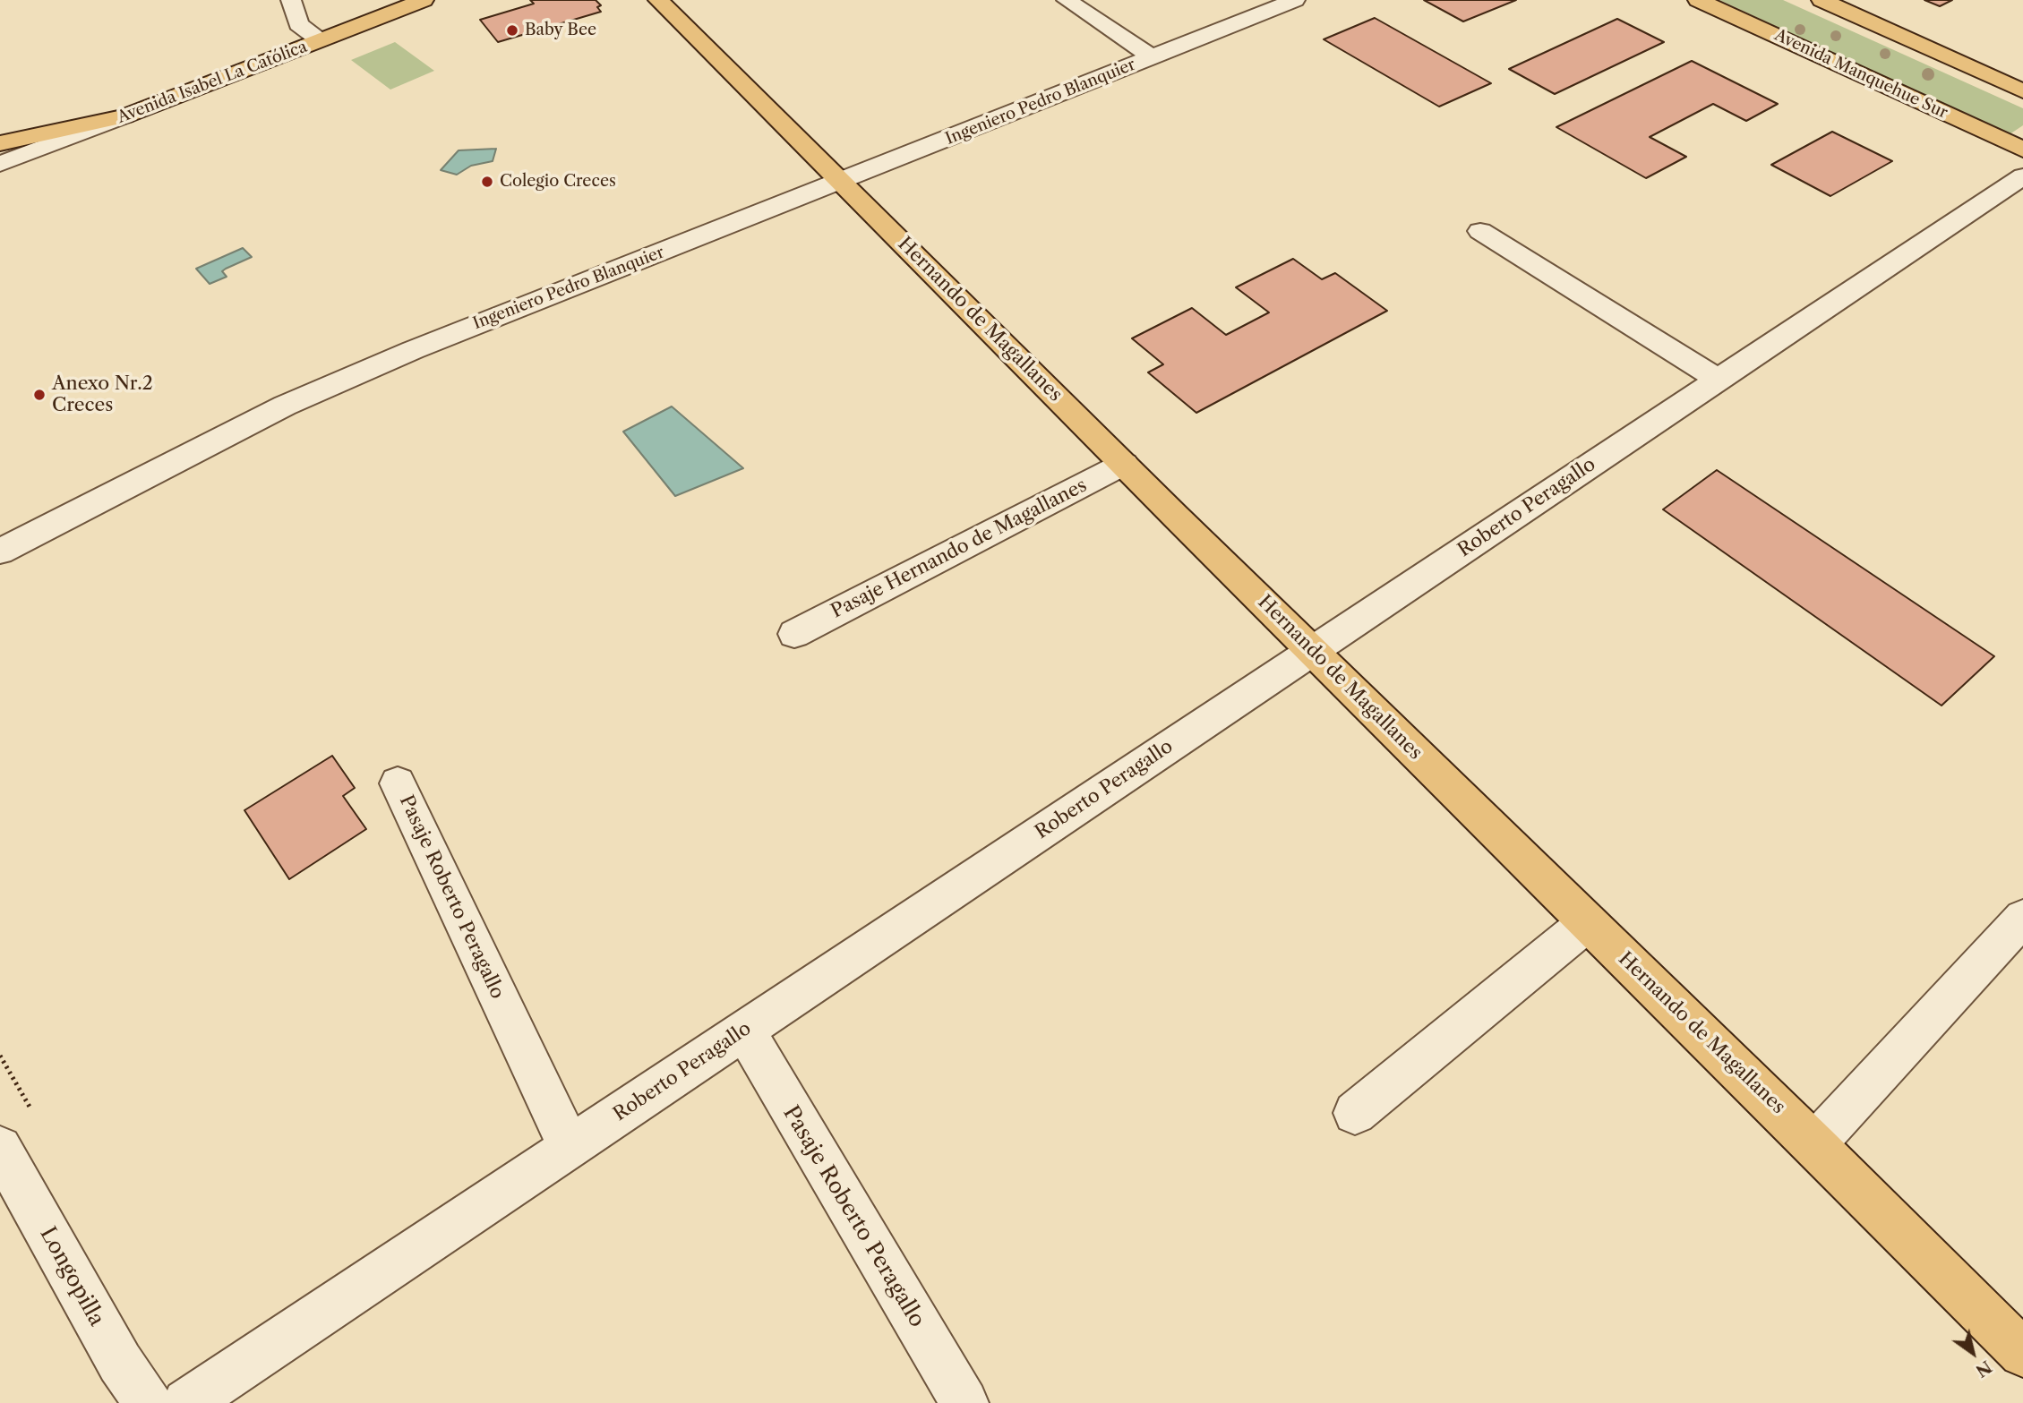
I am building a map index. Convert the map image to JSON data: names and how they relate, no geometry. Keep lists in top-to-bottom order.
{
  "streets": {
    "main road": ["Avenida Manquehue Sur", "Avenida Isabel La Católica", "Hernando de Magallanes"],
    "street": [
      "Ingeniero Pedro Blanquier",
      "Roberto Peragallo",
      "Pasaje Hernando de Magallanes",
      "Pasaje Roberto Peragallo",
      "Longopilla"
    ]
  },
  "crossings": [
    ["Ingeniero Pedro Blanquier", "Hernando de Magallanes"],
    ["Hernando de Magallanes", "Roberto Peragallo"],
    ["Hernando de Magallanes", "Pasaje Hernando de Magallanes"],
    ["Roberto Peragallo", "Pasaje Roberto Peragallo"]
  ],
  "places": ["Baby Bee", "Colegio Creces", "Anexo Nr.2 Creces"],
  "north": "bottom right"
}
